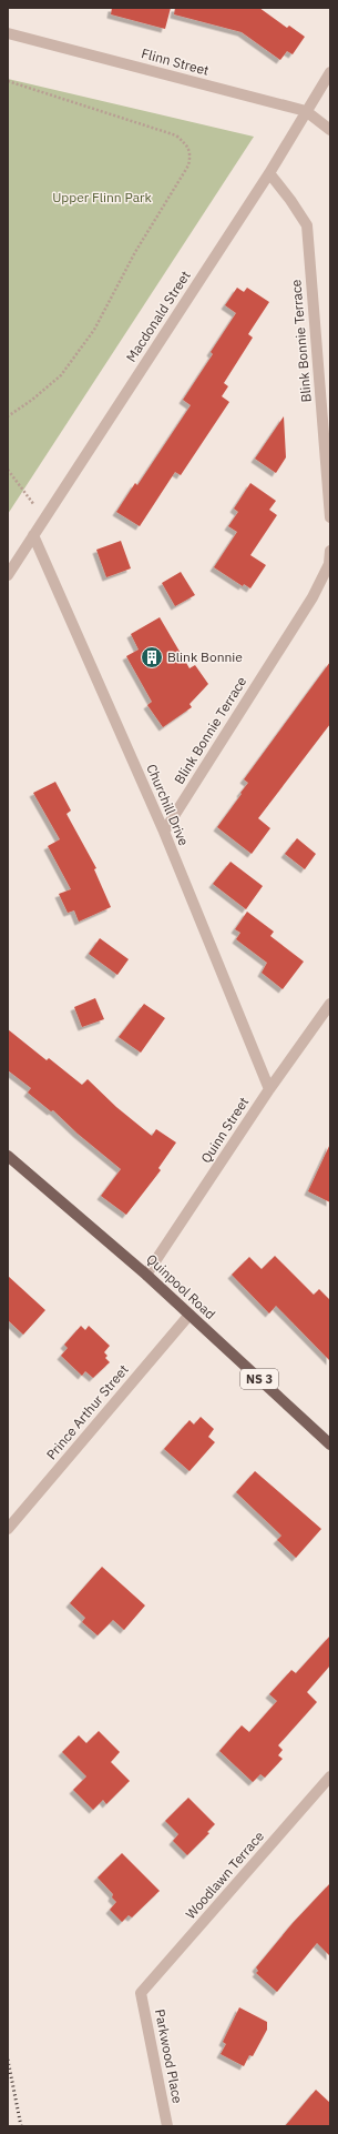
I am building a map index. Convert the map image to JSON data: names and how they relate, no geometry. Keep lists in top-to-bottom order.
{
  "streets": {
    "main road": ["Quinpool Road", "NS 3"],
    "street": [
      "Flinn Street",
      "Macdonald Street",
      "Blink Bonnie Terrace",
      "Churchill Drive",
      "Quinn Street",
      "Prince Arthur Street",
      "Woodlawn Terrace",
      "Parkwood Place"
    ]
  },
  "crossings": [
    ["Flinn Street", "Macdonald Street"],
    ["Macdonald Street", "Blink Bonnie Terrace"],
    ["Macdonald Street", "Churchill Drive"],
    ["Blink Bonnie Terrace", "Churchill Drive"],
    ["Churchill Drive", "Quinn Street"],
    ["Quinn Street", "Quinpool Road"],
    ["Quinpool Road", "Prince Arthur Street"],
    ["Woodlawn Terrace", "Parkwood Place"]
  ],
  "parks": ["Upper Flinn Park"],
  "places": {
    "building": ["Blink Bonnie"]
  }
}
